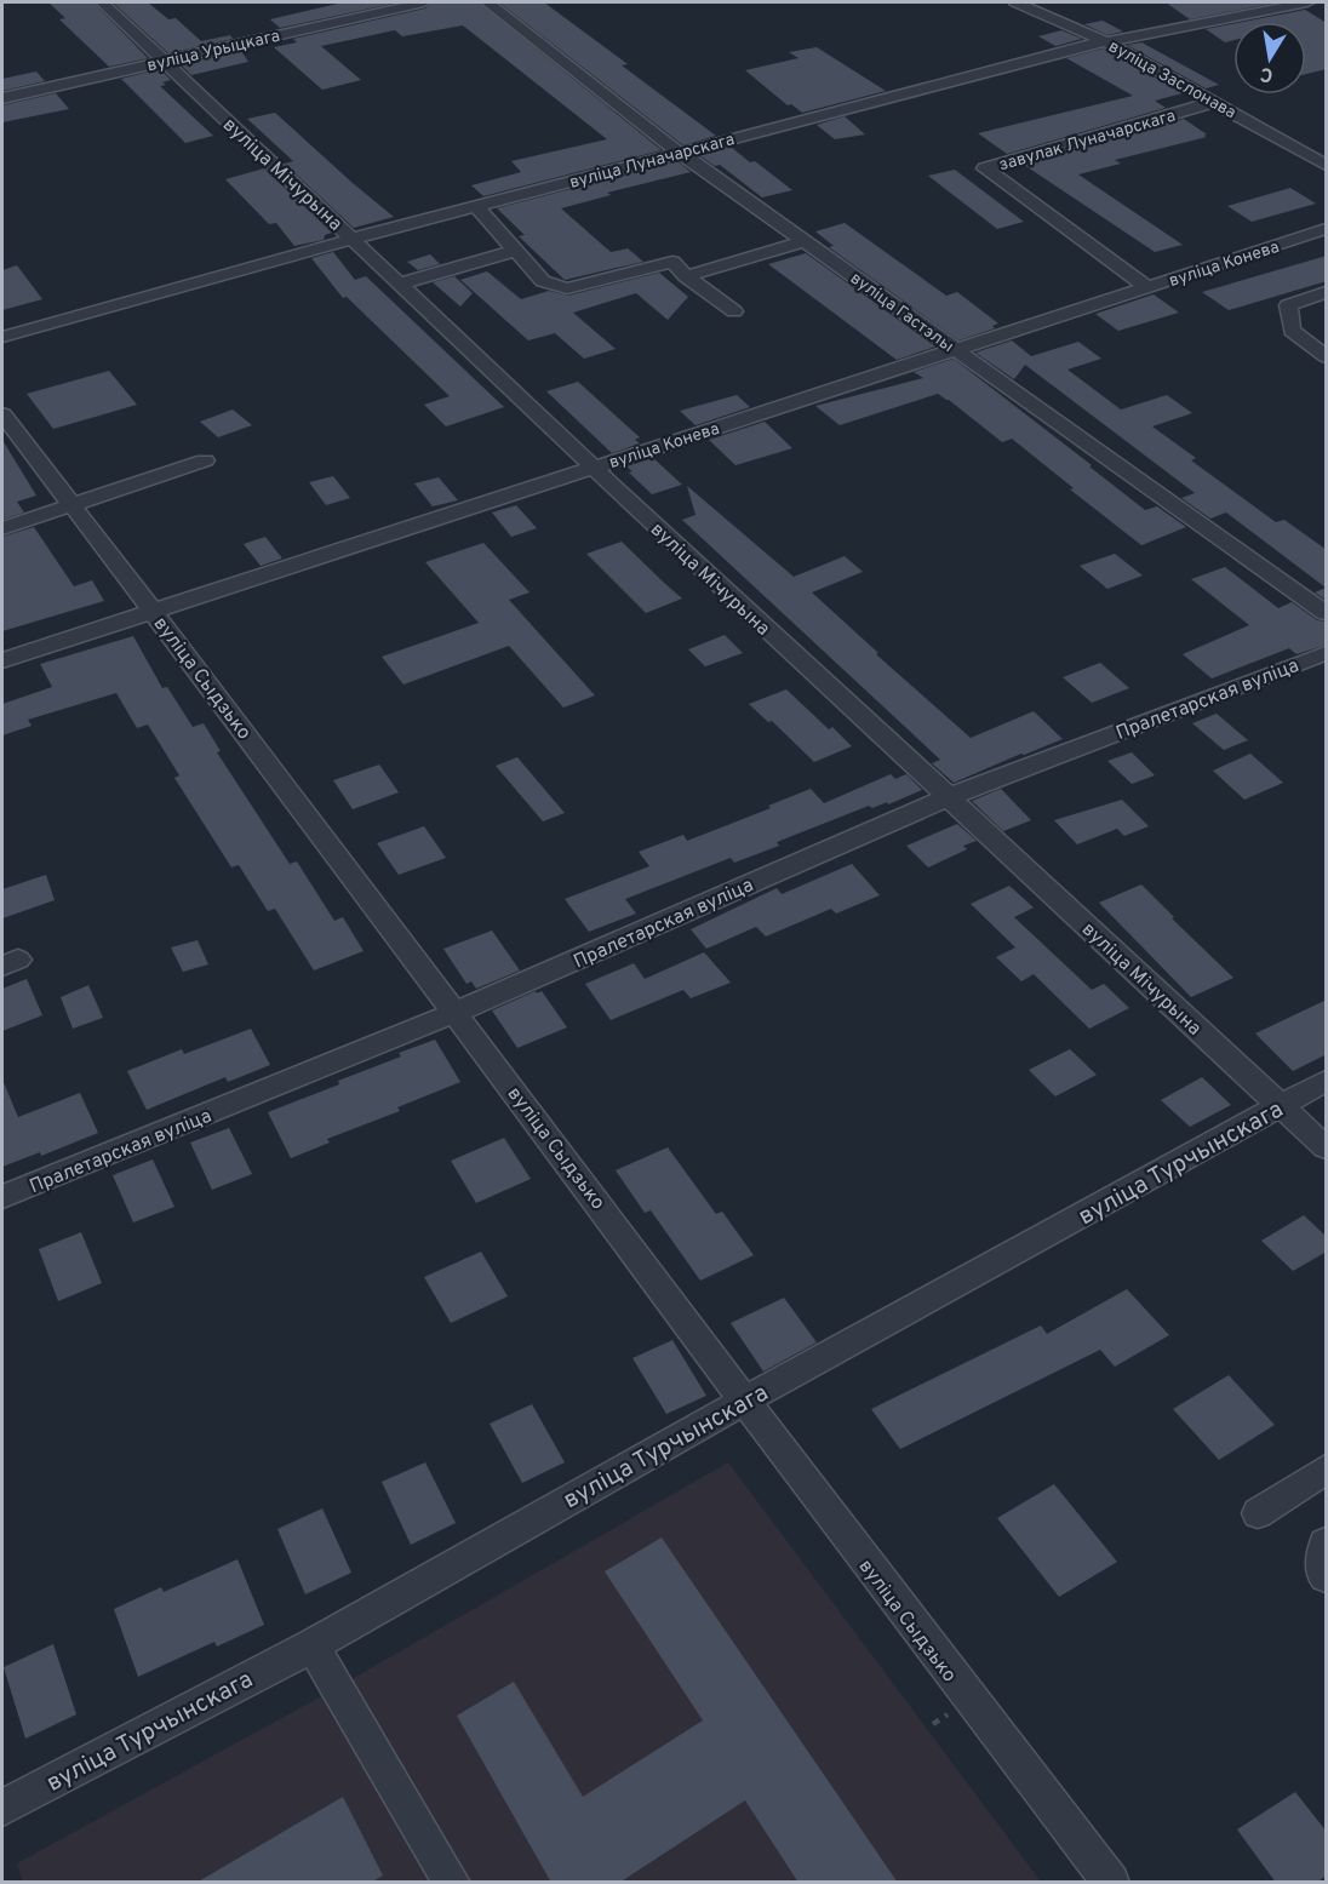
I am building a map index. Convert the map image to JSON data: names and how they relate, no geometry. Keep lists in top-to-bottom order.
{
  "streets": {
    "street": [
      "вуліца Урыцкага",
      "вуліца Заслонава",
      "завулак Луначарскага",
      "вуліца Луначарскага",
      "вуліца Мічурына",
      "вуліца Конева",
      "вуліца Гастэлы",
      "вуліца Сыдзько",
      "Пралетарская вуліца",
      "вуліца Турчынскага"
    ]
  },
  "crossings": [
    ["вуліца Урыцкага", "вуліца Мічурына"],
    ["вуліца Заслонава", "завулак Луначарскага"],
    ["вуліца Заслонава", "вуліца Луначарскага"],
    ["завулак Луначарскага", "вуліца Конева"],
    ["вуліца Луначарскага", "вуліца Мічурына"],
    ["вуліца Луначарскага", "вуліца Гастэлы"],
    ["вуліца Мічурына", "вуліца Конева"],
    ["вуліца Мічурына", "Пралетарская вуліца"],
    ["вуліца Мічурына", "вуліца Турчынскага"],
    ["вуліца Конева", "вуліца Гастэлы"],
    ["вуліца Конева", "вуліца Сыдзько"],
    ["вуліца Сыдзько", "Пралетарская вуліца"],
    ["вуліца Сыдзько", "вуліца Турчынскага"]
  ],
  "north": "bottom"
}
